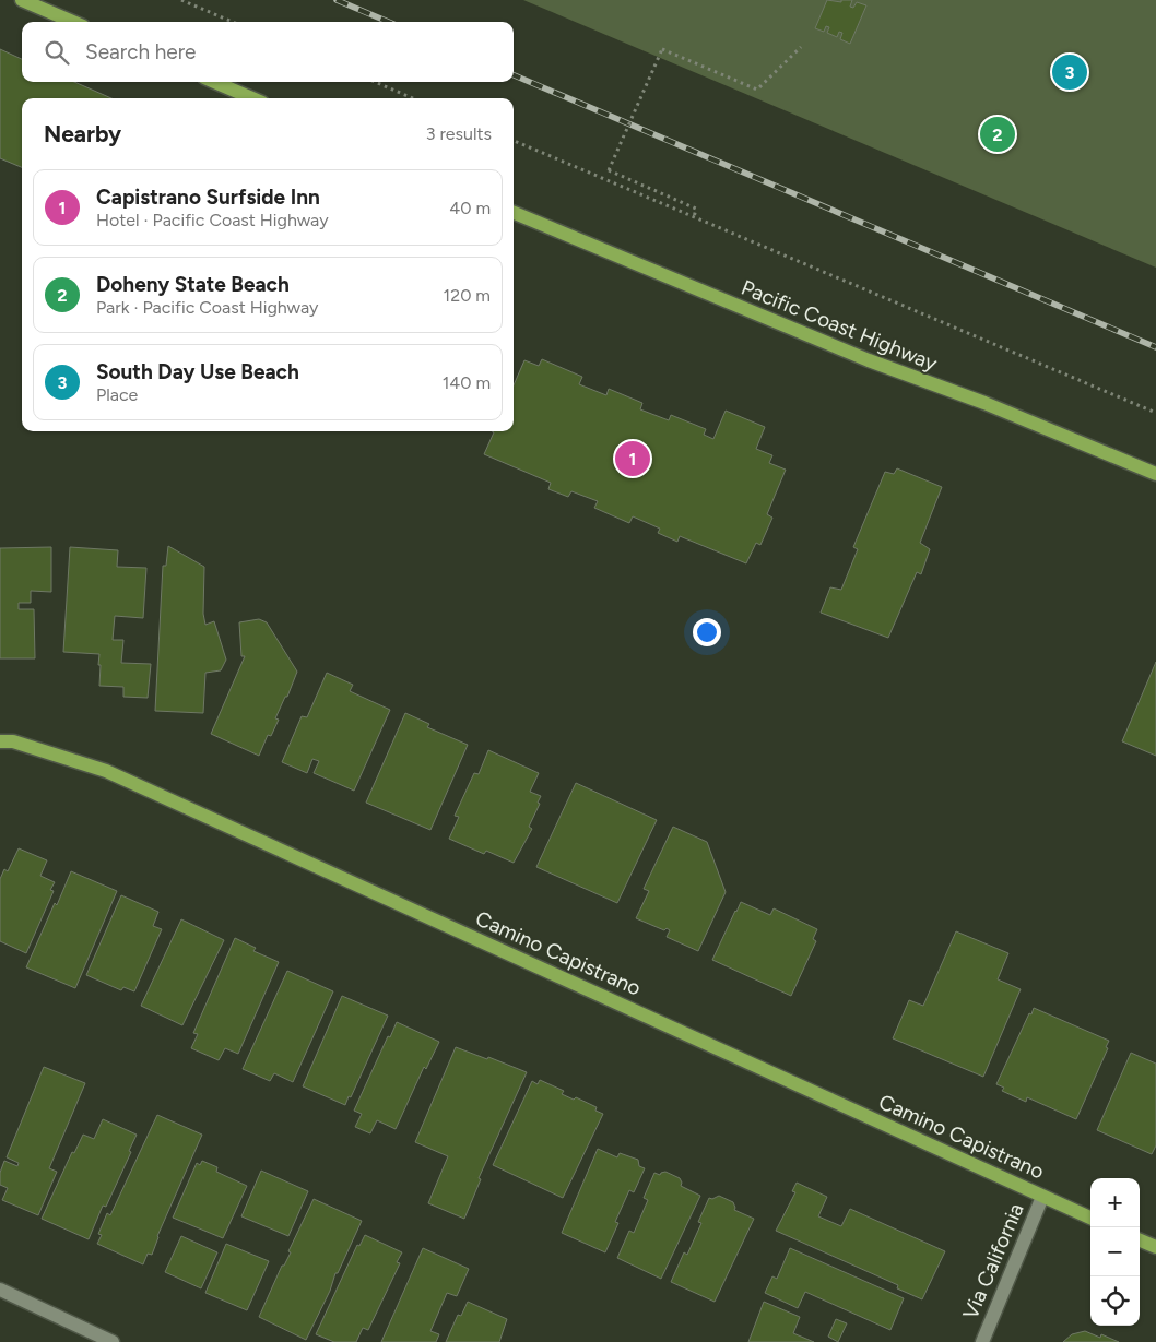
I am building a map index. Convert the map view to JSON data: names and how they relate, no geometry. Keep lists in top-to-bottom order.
{
  "streets": {
    "main road": ["Pacific Coast Highway", "Camino Capistrano"],
    "street": ["Via California"]
  },
  "crossings": [
    ["Camino Capistrano", "Via California"]
  ],
  "page": {
    "search": "Search here",
    "pins": ["3", "2", "1"],
    "heading": ["Nearby", "3 results"],
    "list": [
      {
        "mark": "1",
        "name": "Capistrano Surfside Inn",
        "note": "Hotel · Pacific Coast Highway",
        "value": "40 m"
      },
      {
        "mark": "2",
        "name": "Doheny State Beach",
        "note": "Park · Pacific Coast Highway",
        "value": "120 m"
      },
      {
        "mark": "3",
        "name": "South Day Use Beach",
        "note": "Place",
        "value": "140 m"
      }
    ],
    "map_buttons": ["+", "−"]
  }
}
